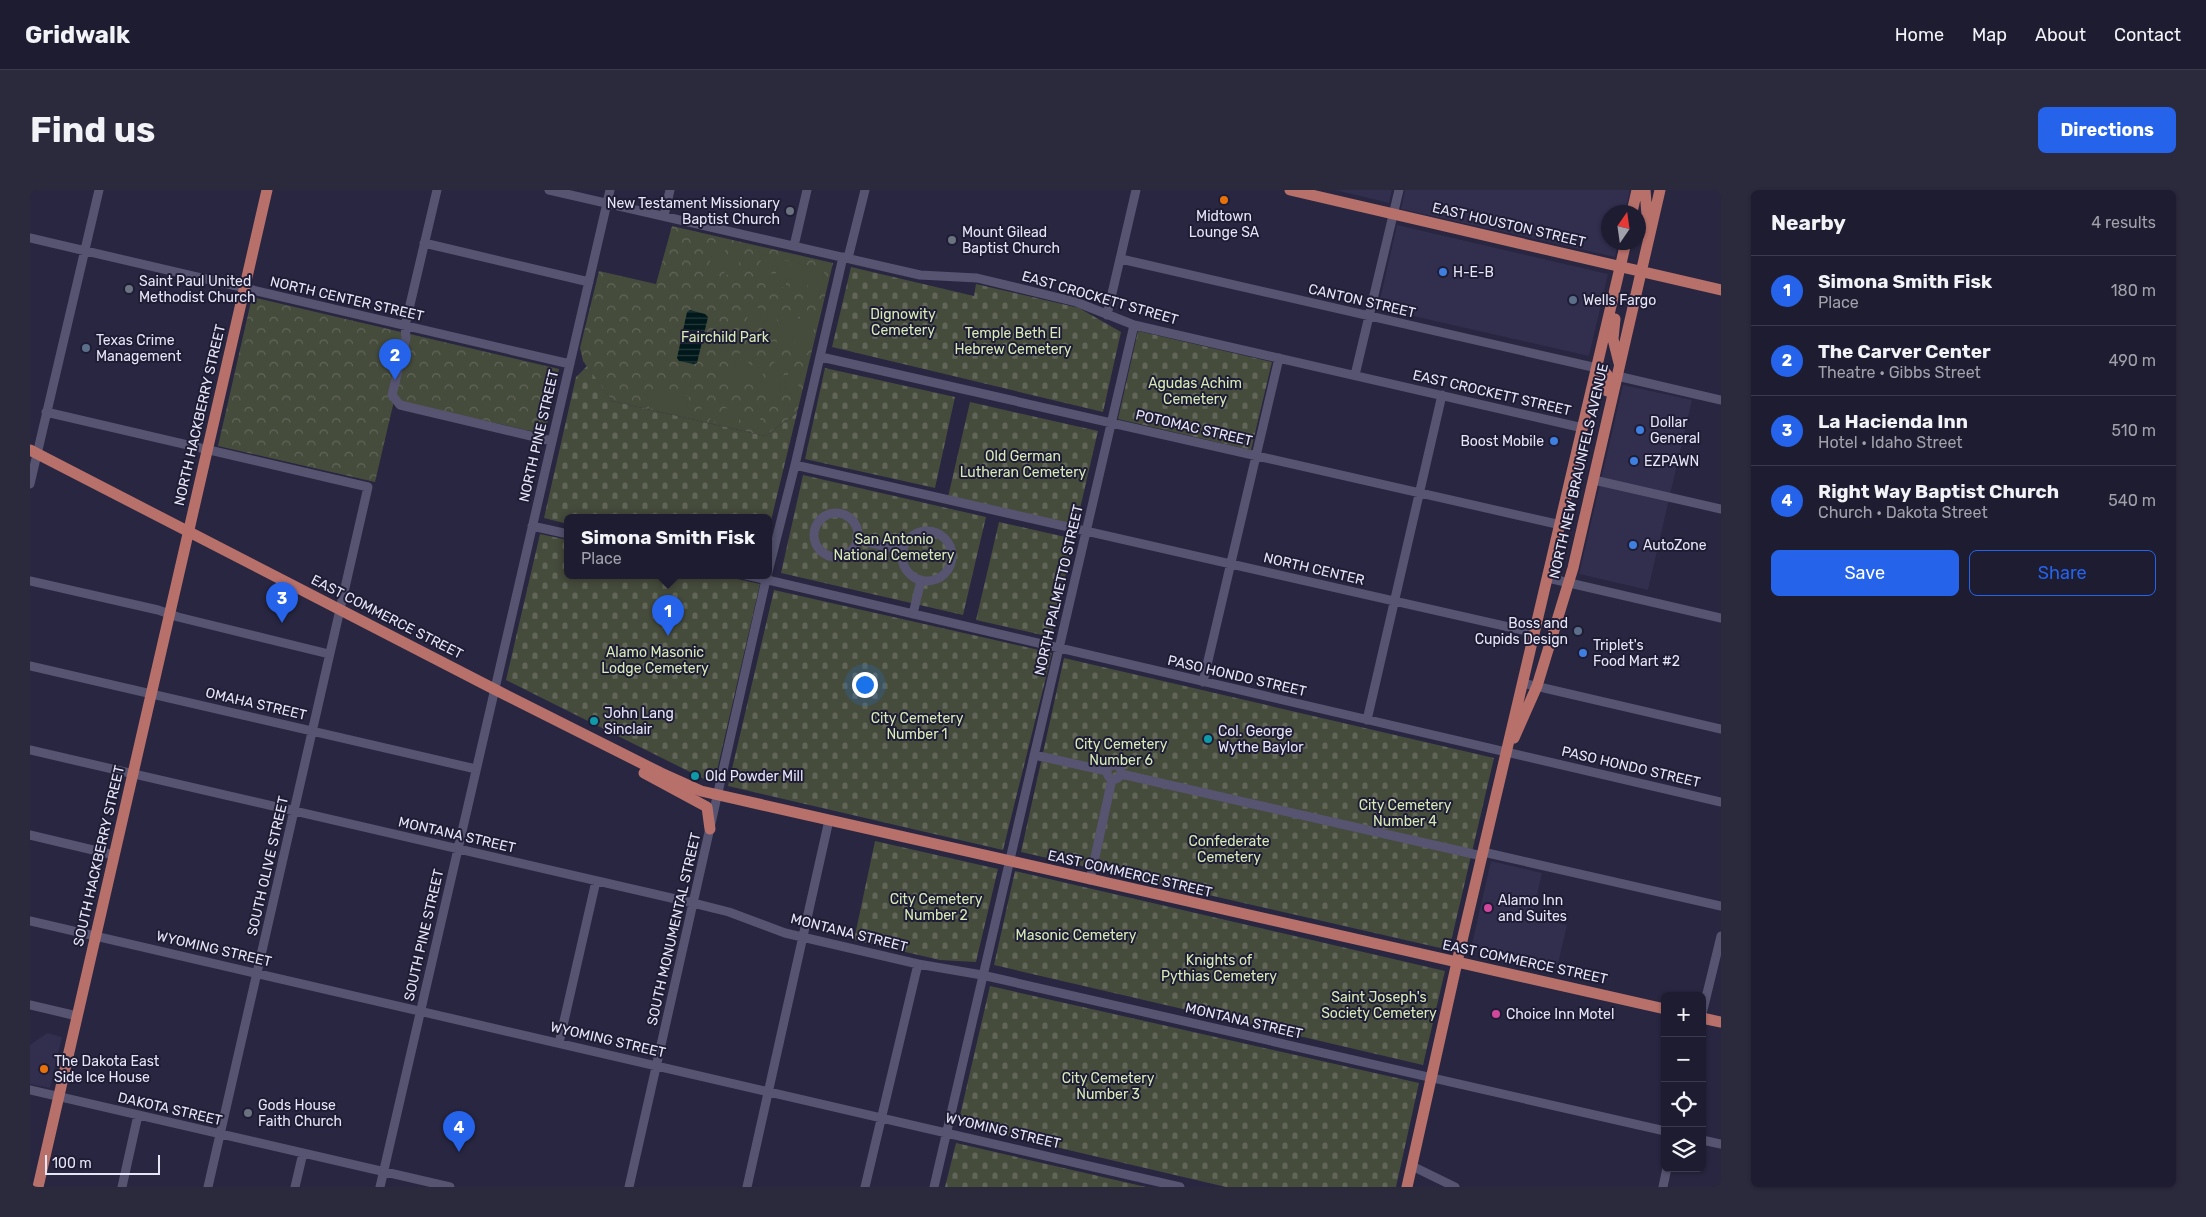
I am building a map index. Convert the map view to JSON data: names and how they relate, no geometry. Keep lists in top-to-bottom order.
{
  "streets": {
    "main road": [
      "EAST HOUSTON STREET",
      "NORTH HACKBERRY STREET",
      "NORTH NEW BRAUNFELS AVENUE",
      "EAST COMMERCE STREET",
      "SOUTH HACKBERRY STREET"
    ],
    "street": [
      "EAST CROCKETT STREET",
      "NORTH CENTER STREET",
      "CANTON STREET",
      "POTOMAC STREET",
      "NORTH PINE STREET",
      "NORTH CENTER",
      "NORTH PALMETTO STREET",
      "PASO HONDO STREET",
      "OMAHA STREET",
      "MONTANA STREET",
      "SOUTH OLIVE STREET",
      "SOUTH MONUMENTAL STREET",
      "SOUTH PINE STREET",
      "WYOMING STREET",
      "DAKOTA STREET"
    ]
  },
  "crossings": [
    ["EAST HOUSTON STREET", "NORTH NEW BRAUNFELS AVENUE"],
    ["EAST CROCKETT STREET", "NORTH PINE STREET"],
    ["EAST CROCKETT STREET", "NORTH NEW BRAUNFELS AVENUE"],
    ["EAST CROCKETT STREET", "NORTH PALMETTO STREET"],
    ["EAST CROCKETT STREET", "SOUTH MONUMENTAL STREET"],
    ["NORTH CENTER STREET", "NORTH HACKBERRY STREET"],
    ["NORTH CENTER STREET", "NORTH PINE STREET"],
    ["CANTON STREET", "NORTH NEW BRAUNFELS AVENUE"],
    ["NORTH HACKBERRY STREET", "EAST COMMERCE STREET"],
    ["NORTH HACKBERRY STREET", "SOUTH HACKBERRY STREET"],
    ["NORTH HACKBERRY STREET", "SOUTH OLIVE STREET"],
    ["POTOMAC STREET", "NORTH NEW BRAUNFELS AVENUE"],
    ["POTOMAC STREET", "NORTH PALMETTO STREET"],
    ["POTOMAC STREET", "SOUTH MONUMENTAL STREET"],
    ["NORTH PINE STREET", "EAST COMMERCE STREET"],
    ["NORTH PINE STREET", "SOUTH PINE STREET"],
    ["NORTH NEW BRAUNFELS AVENUE", "NORTH CENTER"],
    ["NORTH NEW BRAUNFELS AVENUE", "EAST COMMERCE STREET"],
    ["NORTH NEW BRAUNFELS AVENUE", "PASO HONDO STREET"],
    ["NORTH NEW BRAUNFELS AVENUE", "MONTANA STREET"],
    ["NORTH CENTER", "NORTH PALMETTO STREET"],
    ["NORTH CENTER", "SOUTH MONUMENTAL STREET"],
    ["NORTH PALMETTO STREET", "EAST COMMERCE STREET"],
    ["NORTH PALMETTO STREET", "PASO HONDO STREET"],
    ["NORTH PALMETTO STREET", "MONTANA STREET"],
    ["NORTH PALMETTO STREET", "WYOMING STREET"],
    ["EAST COMMERCE STREET", "SOUTH HACKBERRY STREET"],
    ["EAST COMMERCE STREET", "SOUTH OLIVE STREET"],
    ["EAST COMMERCE STREET", "SOUTH MONUMENTAL STREET"],
    ["EAST COMMERCE STREET", "SOUTH PINE STREET"],
    ["OMAHA STREET", "SOUTH HACKBERRY STREET"],
    ["OMAHA STREET", "SOUTH OLIVE STREET"],
    ["OMAHA STREET", "SOUTH PINE STREET"],
    ["MONTANA STREET", "SOUTH HACKBERRY STREET"],
    ["MONTANA STREET", "SOUTH OLIVE STREET"],
    ["MONTANA STREET", "SOUTH MONUMENTAL STREET"],
    ["MONTANA STREET", "SOUTH PINE STREET"],
    ["SOUTH HACKBERRY STREET", "WYOMING STREET"],
    ["SOUTH HACKBERRY STREET", "DAKOTA STREET"],
    ["SOUTH OLIVE STREET", "WYOMING STREET"],
    ["SOUTH OLIVE STREET", "DAKOTA STREET"],
    ["SOUTH MONUMENTAL STREET", "WYOMING STREET"],
    ["SOUTH PINE STREET", "WYOMING STREET"],
    ["SOUTH PINE STREET", "DAKOTA STREET"]
  ],
  "parks": [
    "Dignowity Cemetery",
    "Temple Beth El Hebrew Cemetery",
    "Fairchild Park",
    "Agudas Achim Cemetery",
    "Old German Lutheran Cemetery",
    "San Antonio National Cemetery",
    "Alamo Masonic Lodge Cemetery",
    "City Cemetery Number 1",
    "City Cemetery Number 6",
    "City Cemetery Number 4",
    "Confederate Cemetery",
    "City Cemetery Number 2",
    "Masonic Cemetery",
    "Knights of Pythias Cemetery",
    "Saint Joseph's Society Cemetery",
    "City Cemetery Number 3"
  ],
  "places": [
    "Midtown Lounge SA",
    "New Testament Missionary Baptist Church",
    "Mount Gilead Baptist Church",
    "H-E-B",
    "Saint Paul United Methodist Church",
    "Wells Fargo",
    "Texas Crime Management",
    "Dollar General",
    "Boost Mobile",
    "EZPAWN",
    "AutoZone",
    "Boss and Cupids Design",
    "Triplet's Food Mart #2",
    "John Lang Sinclair",
    "Col. George Wythe Baylor",
    "Old Powder Mill",
    "Alamo Inn and Suites",
    "Choice Inn Motel",
    "The Dakota East Side Ice House",
    "Gods House Faith Church"
  ],
  "scale_bar": "100 m",
  "north": "top",
  "page": {
    "header": "Gridwalk",
    "nav": [
      "Home",
      "Map",
      "About",
      "Contact"
    ],
    "buttons": [
      "Directions",
      ["Save", "Share"]
    ],
    "title": "Find us",
    "heading": ["Nearby", "4 results"],
    "list": [
      {
        "mark": "1",
        "name": "Simona Smith Fisk",
        "note": "Place",
        "value": "180 m"
      },
      {
        "mark": "2",
        "name": "The Carver Center",
        "note": "Theatre · Gibbs Street",
        "value": "490 m"
      },
      {
        "mark": "3",
        "name": "La Hacienda Inn",
        "note": "Hotel · Idaho Street",
        "value": "510 m"
      },
      {
        "mark": "4",
        "name": "Right Way Baptist Church",
        "note": "Church · Dakota Street",
        "value": "540 m"
      }
    ],
    "pins": [
      "2",
      "3",
      "1",
      "4"
    ],
    "popup": ["Simona Smith Fisk", "Place"],
    "map_buttons": ["+", "−"],
    "scale": "100 m"
  }
}
